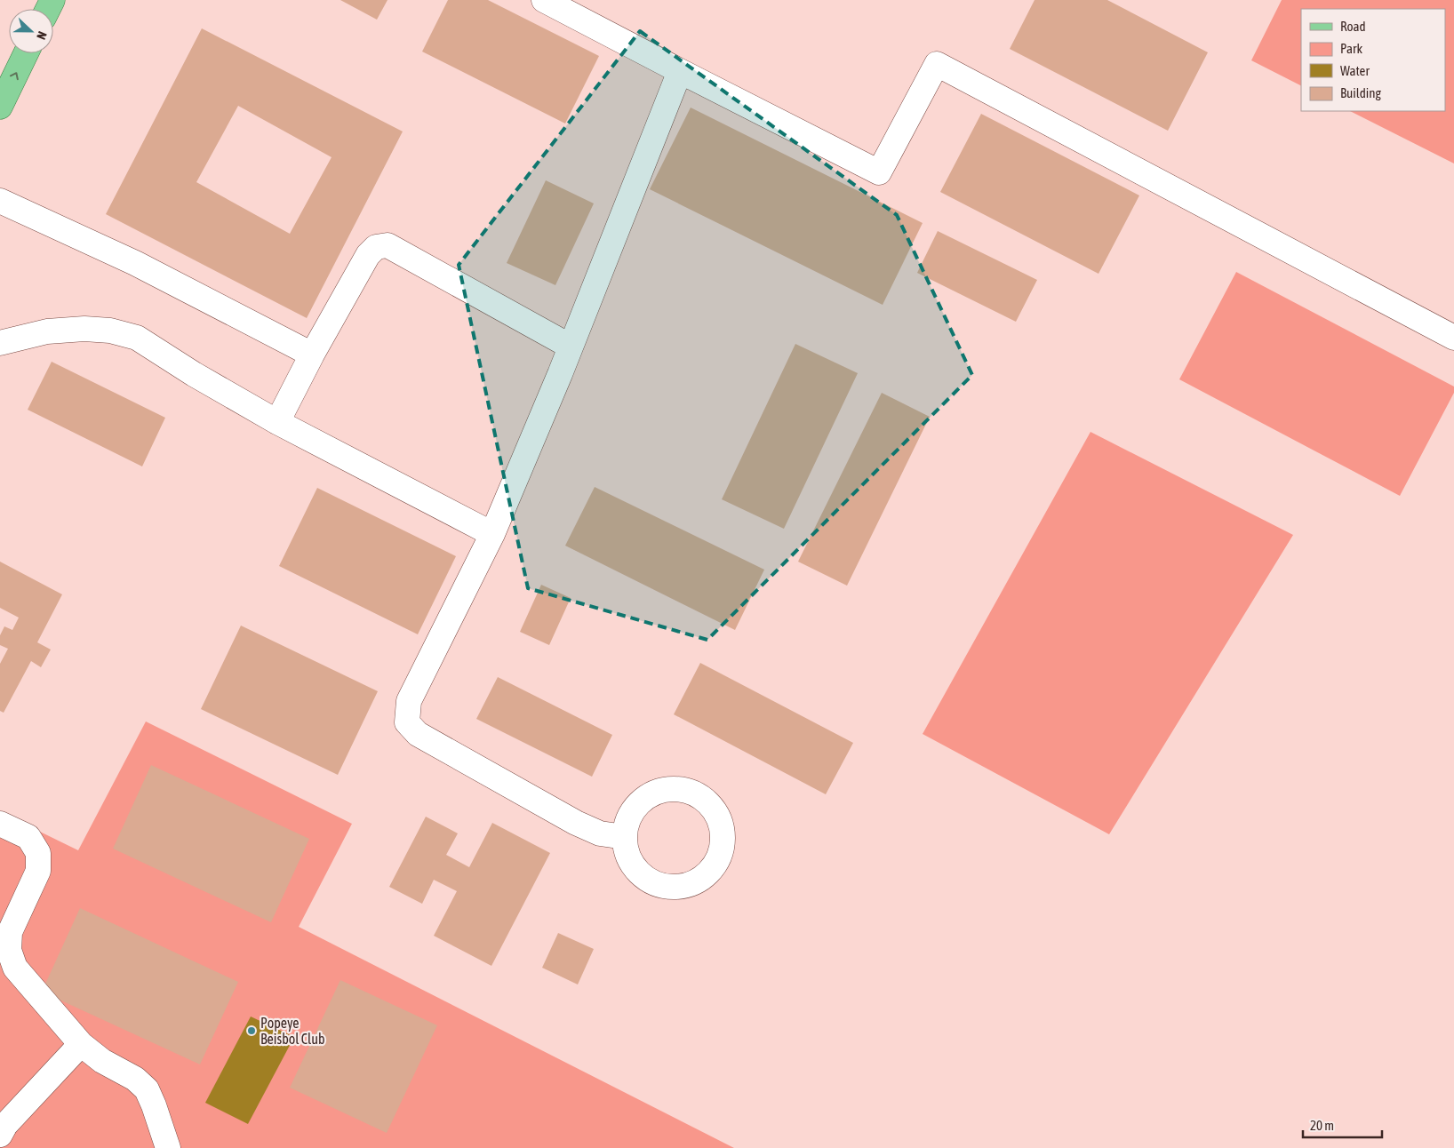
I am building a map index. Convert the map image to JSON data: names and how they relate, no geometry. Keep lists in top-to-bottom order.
{
  "places": ["Popeye Beisbol Club"],
  "legend": [
    "Road",
    "Park",
    "Water",
    "Building"
  ],
  "scale_bar": "20 m",
  "north": "right"
}
